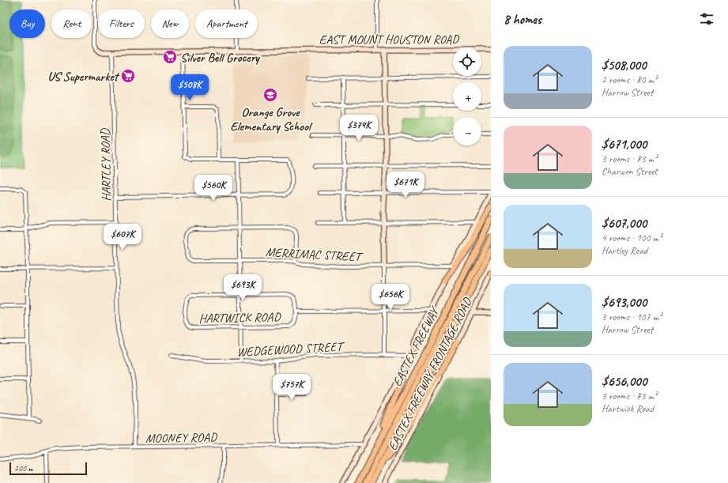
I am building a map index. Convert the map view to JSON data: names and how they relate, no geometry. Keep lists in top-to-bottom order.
{
  "streets": {
    "highway": ["EASTEX FREEWAY"],
    "street": [
      "EAST MOUNT HOUSTON ROAD",
      "HARTLEY ROAD",
      "MERRIMAC STREET",
      "HARTWICK ROAD",
      "WEDGEWOOD STREET",
      "EASTEX FREEWAY FRONTAGE ROAD",
      "MOONEY ROAD"
    ]
  },
  "crossings": [
    ["EAST MOUNT HOUSTON ROAD", "HARTLEY ROAD"],
    ["HARTLEY ROAD", "MOONEY ROAD"],
    ["MERRIMAC STREET", "EASTEX FREEWAY FRONTAGE ROAD"],
    ["HARTWICK ROAD", "EASTEX FREEWAY FRONTAGE ROAD"],
    ["WEDGEWOOD STREET", "EASTEX FREEWAY FRONTAGE ROAD"],
    ["EASTEX FREEWAY FRONTAGE ROAD", "MOONEY ROAD"]
  ],
  "places": {
    "supermarket": ["Silver Bell Grocery", "US Supermarket"],
    "school or university": ["Orange Grove Elementary School"]
  },
  "scale_bar": "200 m",
  "page": {
    "heading": "8 homes",
    "chip": [
      "Buy",
      "Rent",
      "Filters",
      "New",
      "Apartment"
    ],
    "list": [
      {
        "name": "$508,000",
        "note": "2 rooms · 80 m² · Harrow Street"
      },
      {
        "name": "$671,000",
        "note": "3 rooms · 83 m² · Charwon Street"
      },
      {
        "name": "$607,000",
        "note": "4 rooms · 100 m² · Hartley Road"
      },
      {
        "name": "$693,000",
        "note": "3 rooms · 107 m² · Harrow Street"
      },
      {
        "name": "$656,000",
        "note": "3 rooms · 83 m² · Hartwick Road"
      }
    ],
    "map_buttons": ["+", "−"],
    "price": [
      "$508K",
      "$374K",
      "$671K",
      "$560K",
      "$607K",
      "$693K",
      "$656K",
      "$757K"
    ],
    "scale": "200 m"
  }
}
